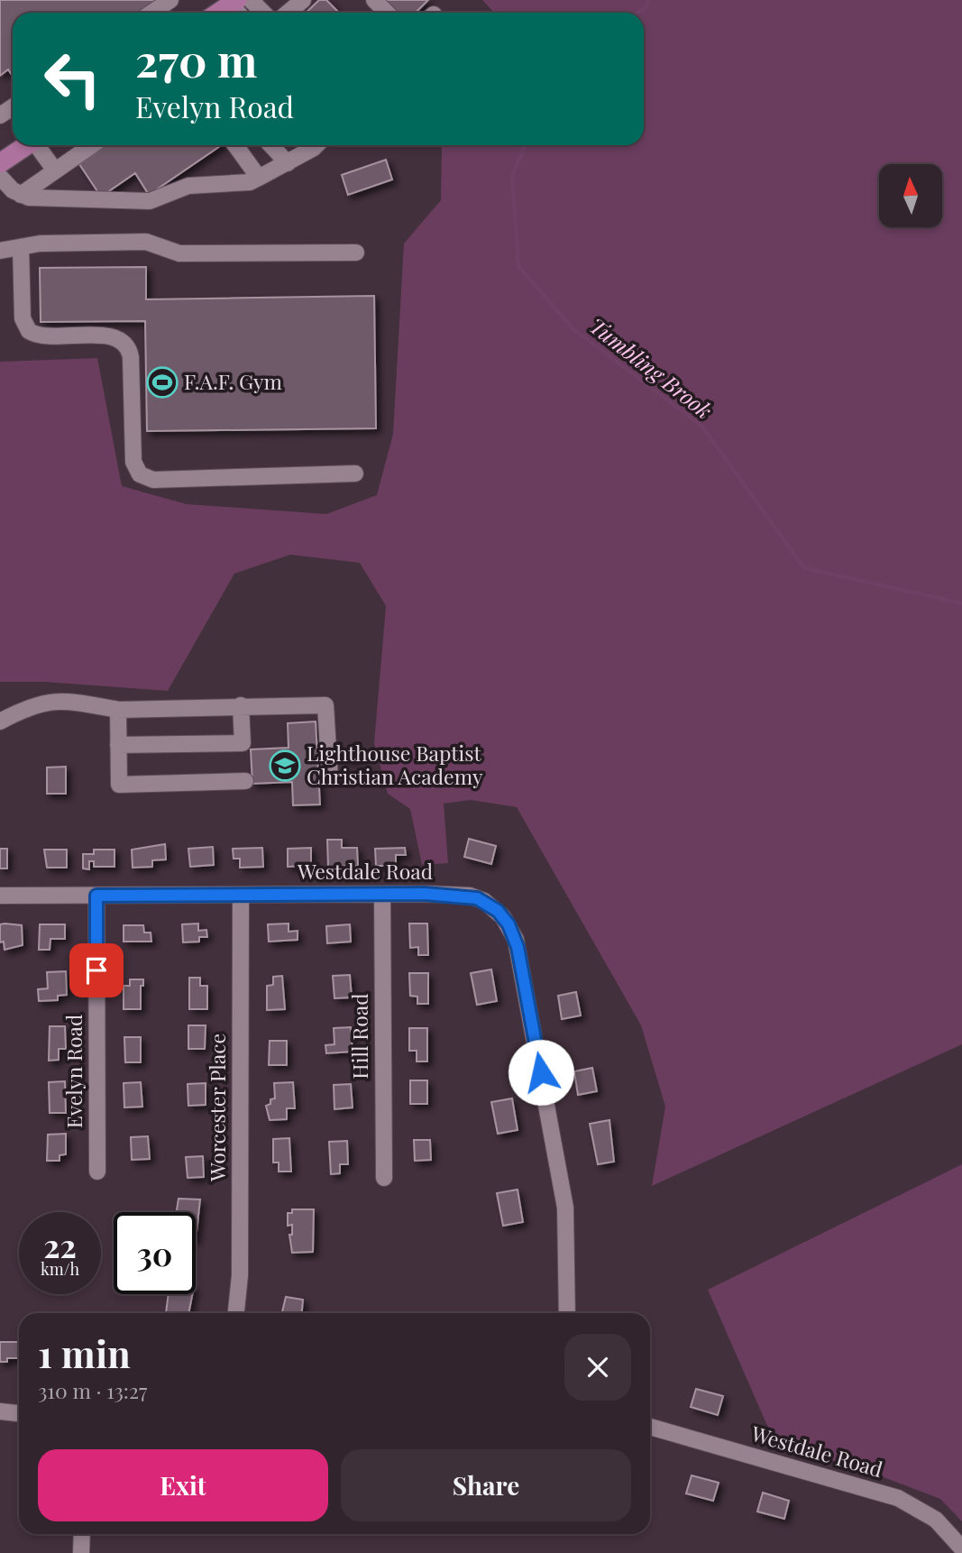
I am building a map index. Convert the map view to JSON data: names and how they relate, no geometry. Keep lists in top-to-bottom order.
{
  "streets": {
    "street": [
      "Westdale Road",
      "Hill Road",
      "Evelyn Road",
      "Worcester Place"
    ]
  },
  "crossings": [
    ["Westdale Road", "Hill Road"],
    ["Westdale Road", "Evelyn Road"],
    ["Westdale Road", "Worcester Place"]
  ],
  "water": ["Tumbling Brook"],
  "places": {
    "sports": ["F.A.F. Gym"],
    "school or university": ["Lighthouse Baptist Christian Academy"]
  },
  "north": "top",
  "page": {
    "turn": ["270 m", "Evelyn Road"],
    "speed": "22 km/h",
    "limit": "30",
    "heading": ["1 min", "310 m · 13:27"],
    "buttons": ["Exit", "Share"]
  }
}
